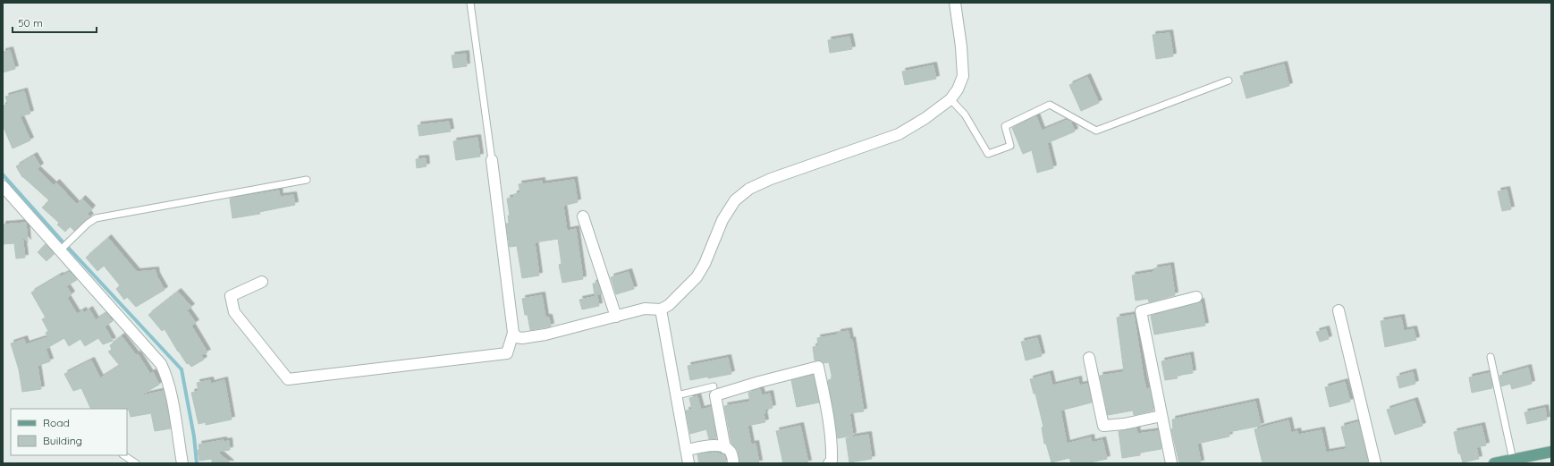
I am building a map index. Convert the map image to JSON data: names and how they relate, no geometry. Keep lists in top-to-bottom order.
{
  "legend": ["Road", "Building"],
  "scale_bar": "50 m"
}
